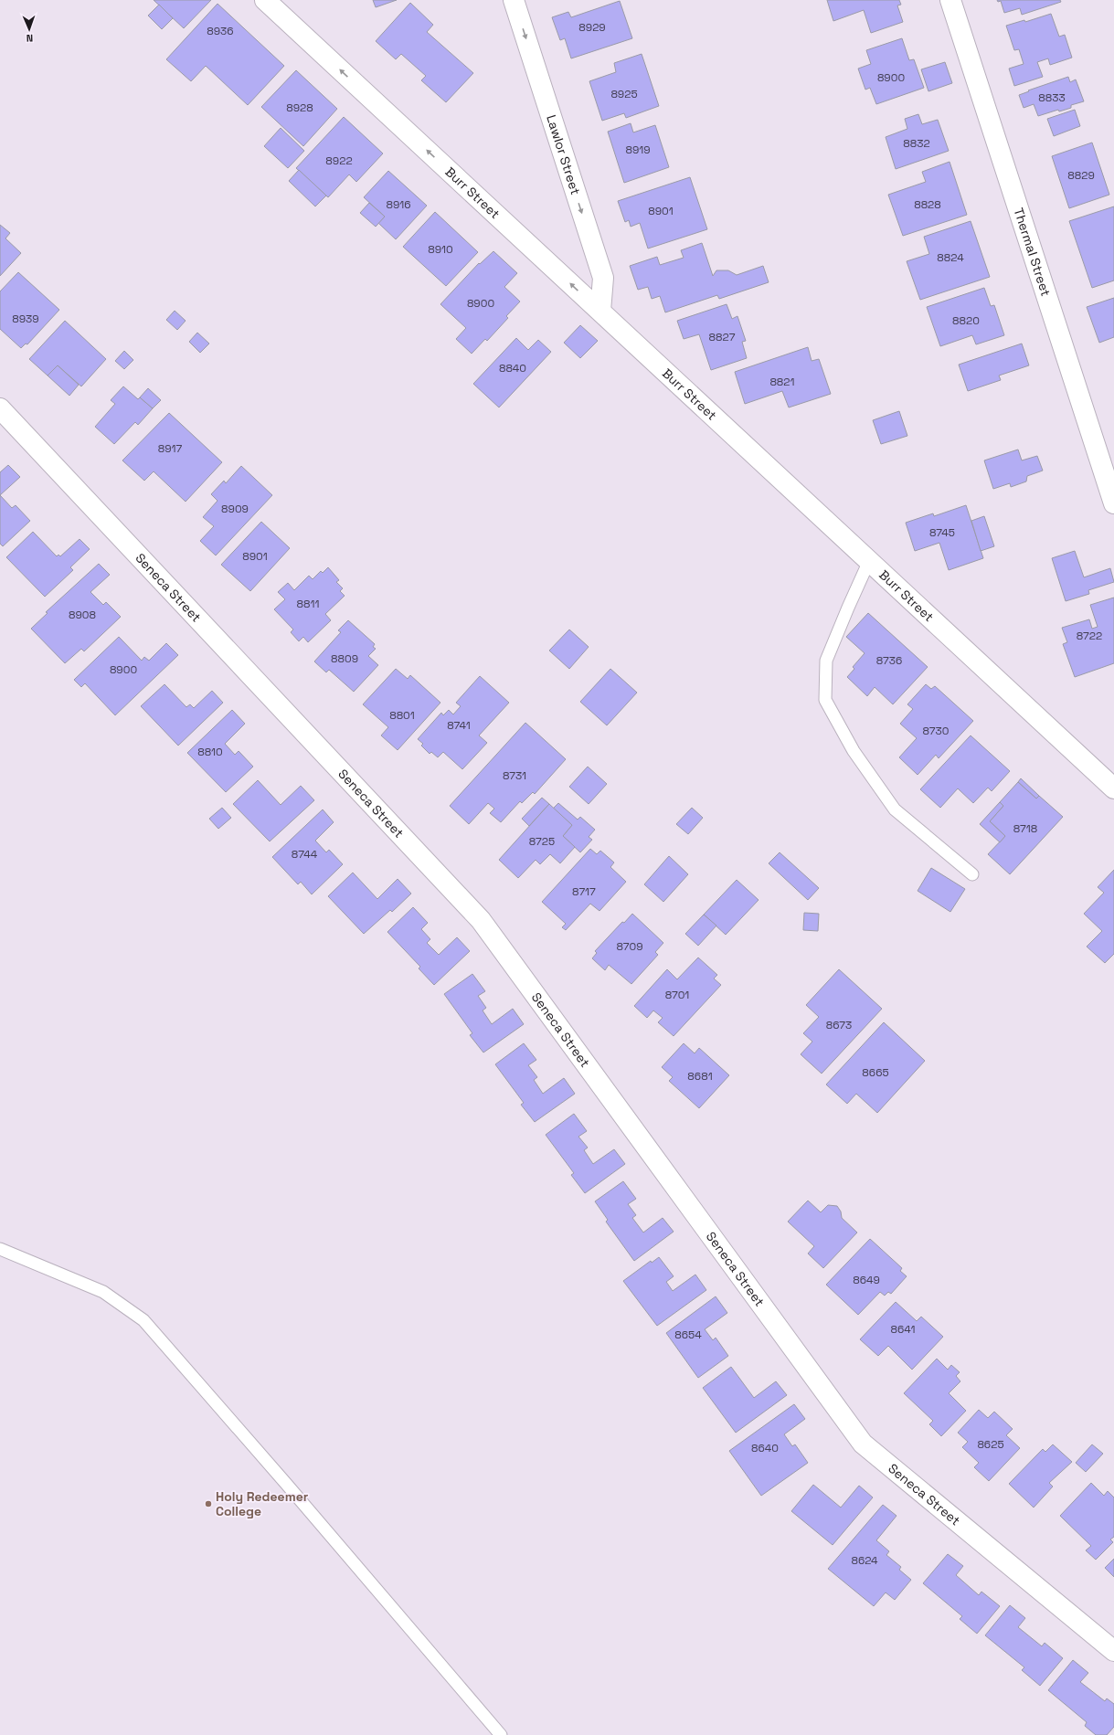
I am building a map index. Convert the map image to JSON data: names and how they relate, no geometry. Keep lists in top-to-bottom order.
{
  "streets": {
    "street": [
      "Lawlor Street",
      "Burr Street",
      "Thermal Street",
      "Seneca Street"
    ]
  },
  "crossings": [
    ["Lawlor Street", "Burr Street"]
  ],
  "one_way": ["Lawlor Street", "Burr Street"],
  "places": ["Holy Redeemer College"],
  "house_numbers": [
    "8929",
    "8936",
    "8900",
    "8925",
    "8833",
    "8928",
    "8832",
    "8919",
    "8922",
    "8829",
    "8916",
    "8828",
    "8901",
    "8910",
    "8824",
    "8900",
    "8939",
    "8820",
    "8827",
    "8840",
    "8821",
    "8917",
    "8909",
    "8745",
    "8901",
    "8811",
    "8908",
    "8722",
    "8809",
    "8736",
    "8900",
    "8801",
    "8741",
    "8730",
    "8810",
    "8731",
    "8718",
    "8725",
    "8744",
    "8717",
    "8709",
    "8701",
    "8673",
    "8665",
    "8681",
    "8649",
    "8641",
    "8654",
    "8625",
    "8640",
    "8624"
  ],
  "north": "bottom"
}
